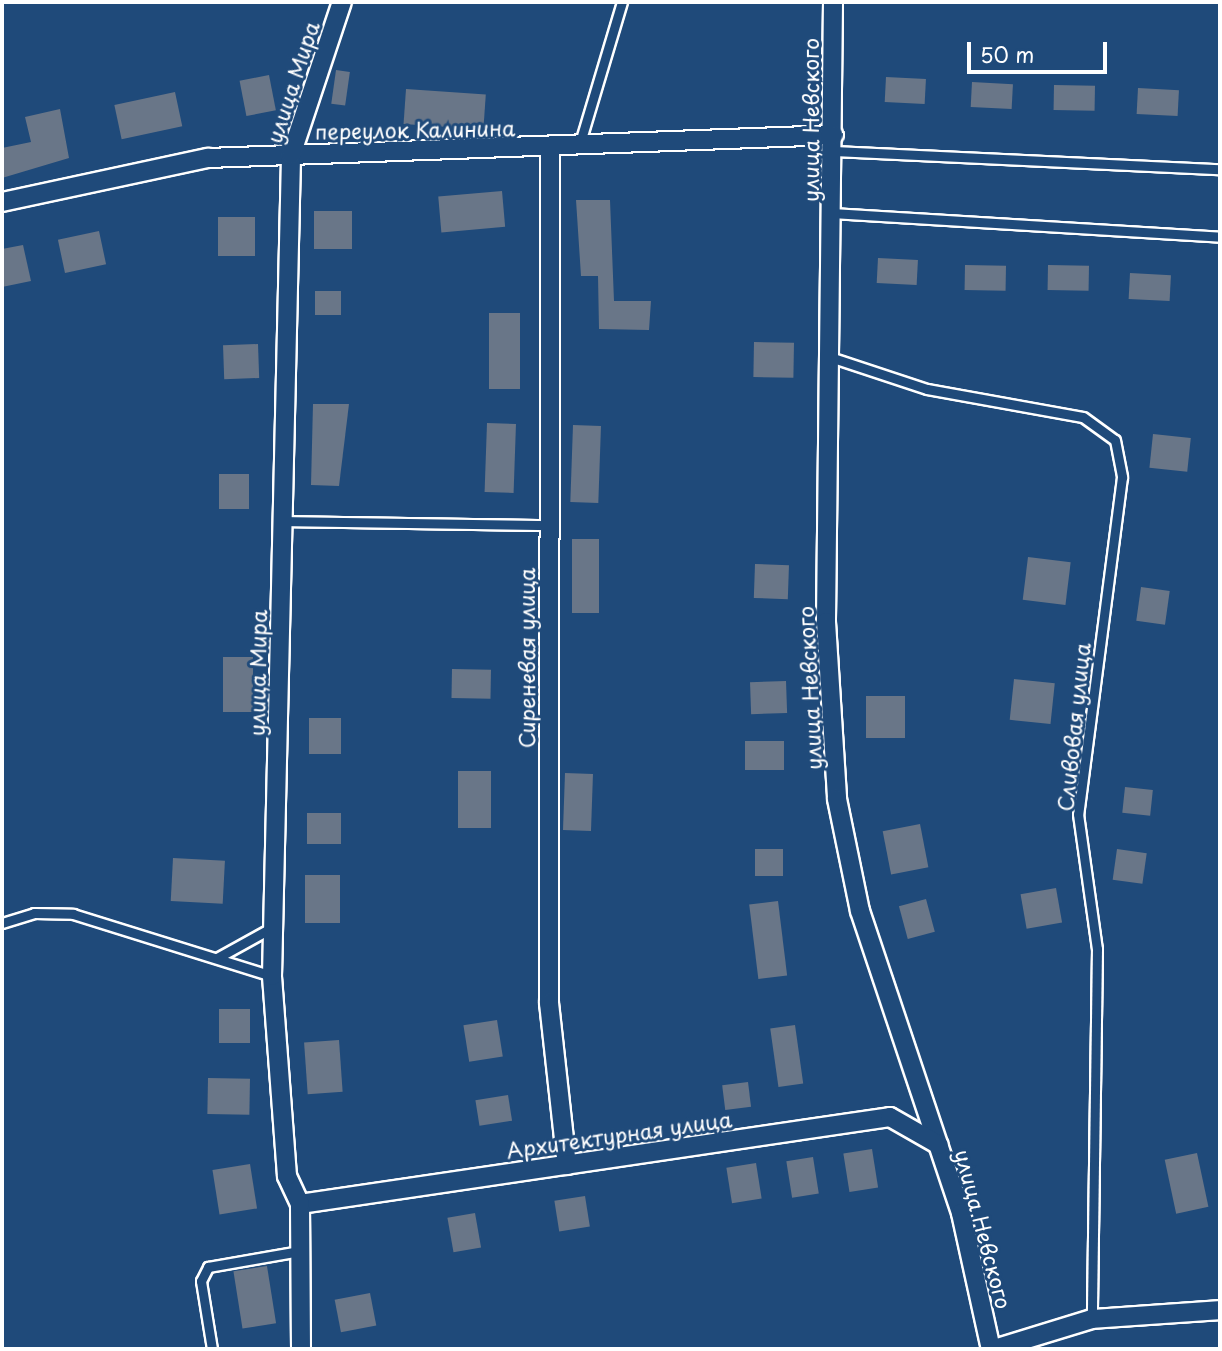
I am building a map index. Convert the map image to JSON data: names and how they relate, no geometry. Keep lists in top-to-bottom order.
{
  "streets": {
    "street": [
      "улица Мира",
      "улица Невского",
      "переулок Калинина",
      "Сиреневая улица",
      "Архитектурная улица"
    ],
    "lane": ["Сливовая улица"]
  },
  "crossings": [
    ["улица Мира", "переулок Калинина"],
    ["улица Мира", "Архитектурная улица"],
    ["улица Невского", "переулок Калинина"],
    ["улица Невского", "Сливовая улица"],
    ["улица Невского", "Архитектурная улица"],
    ["переулок Калинина", "Сиреневая улица"],
    ["Сиреневая улица", "Архитектурная улица"]
  ],
  "scale_bar": "50 m"
}
